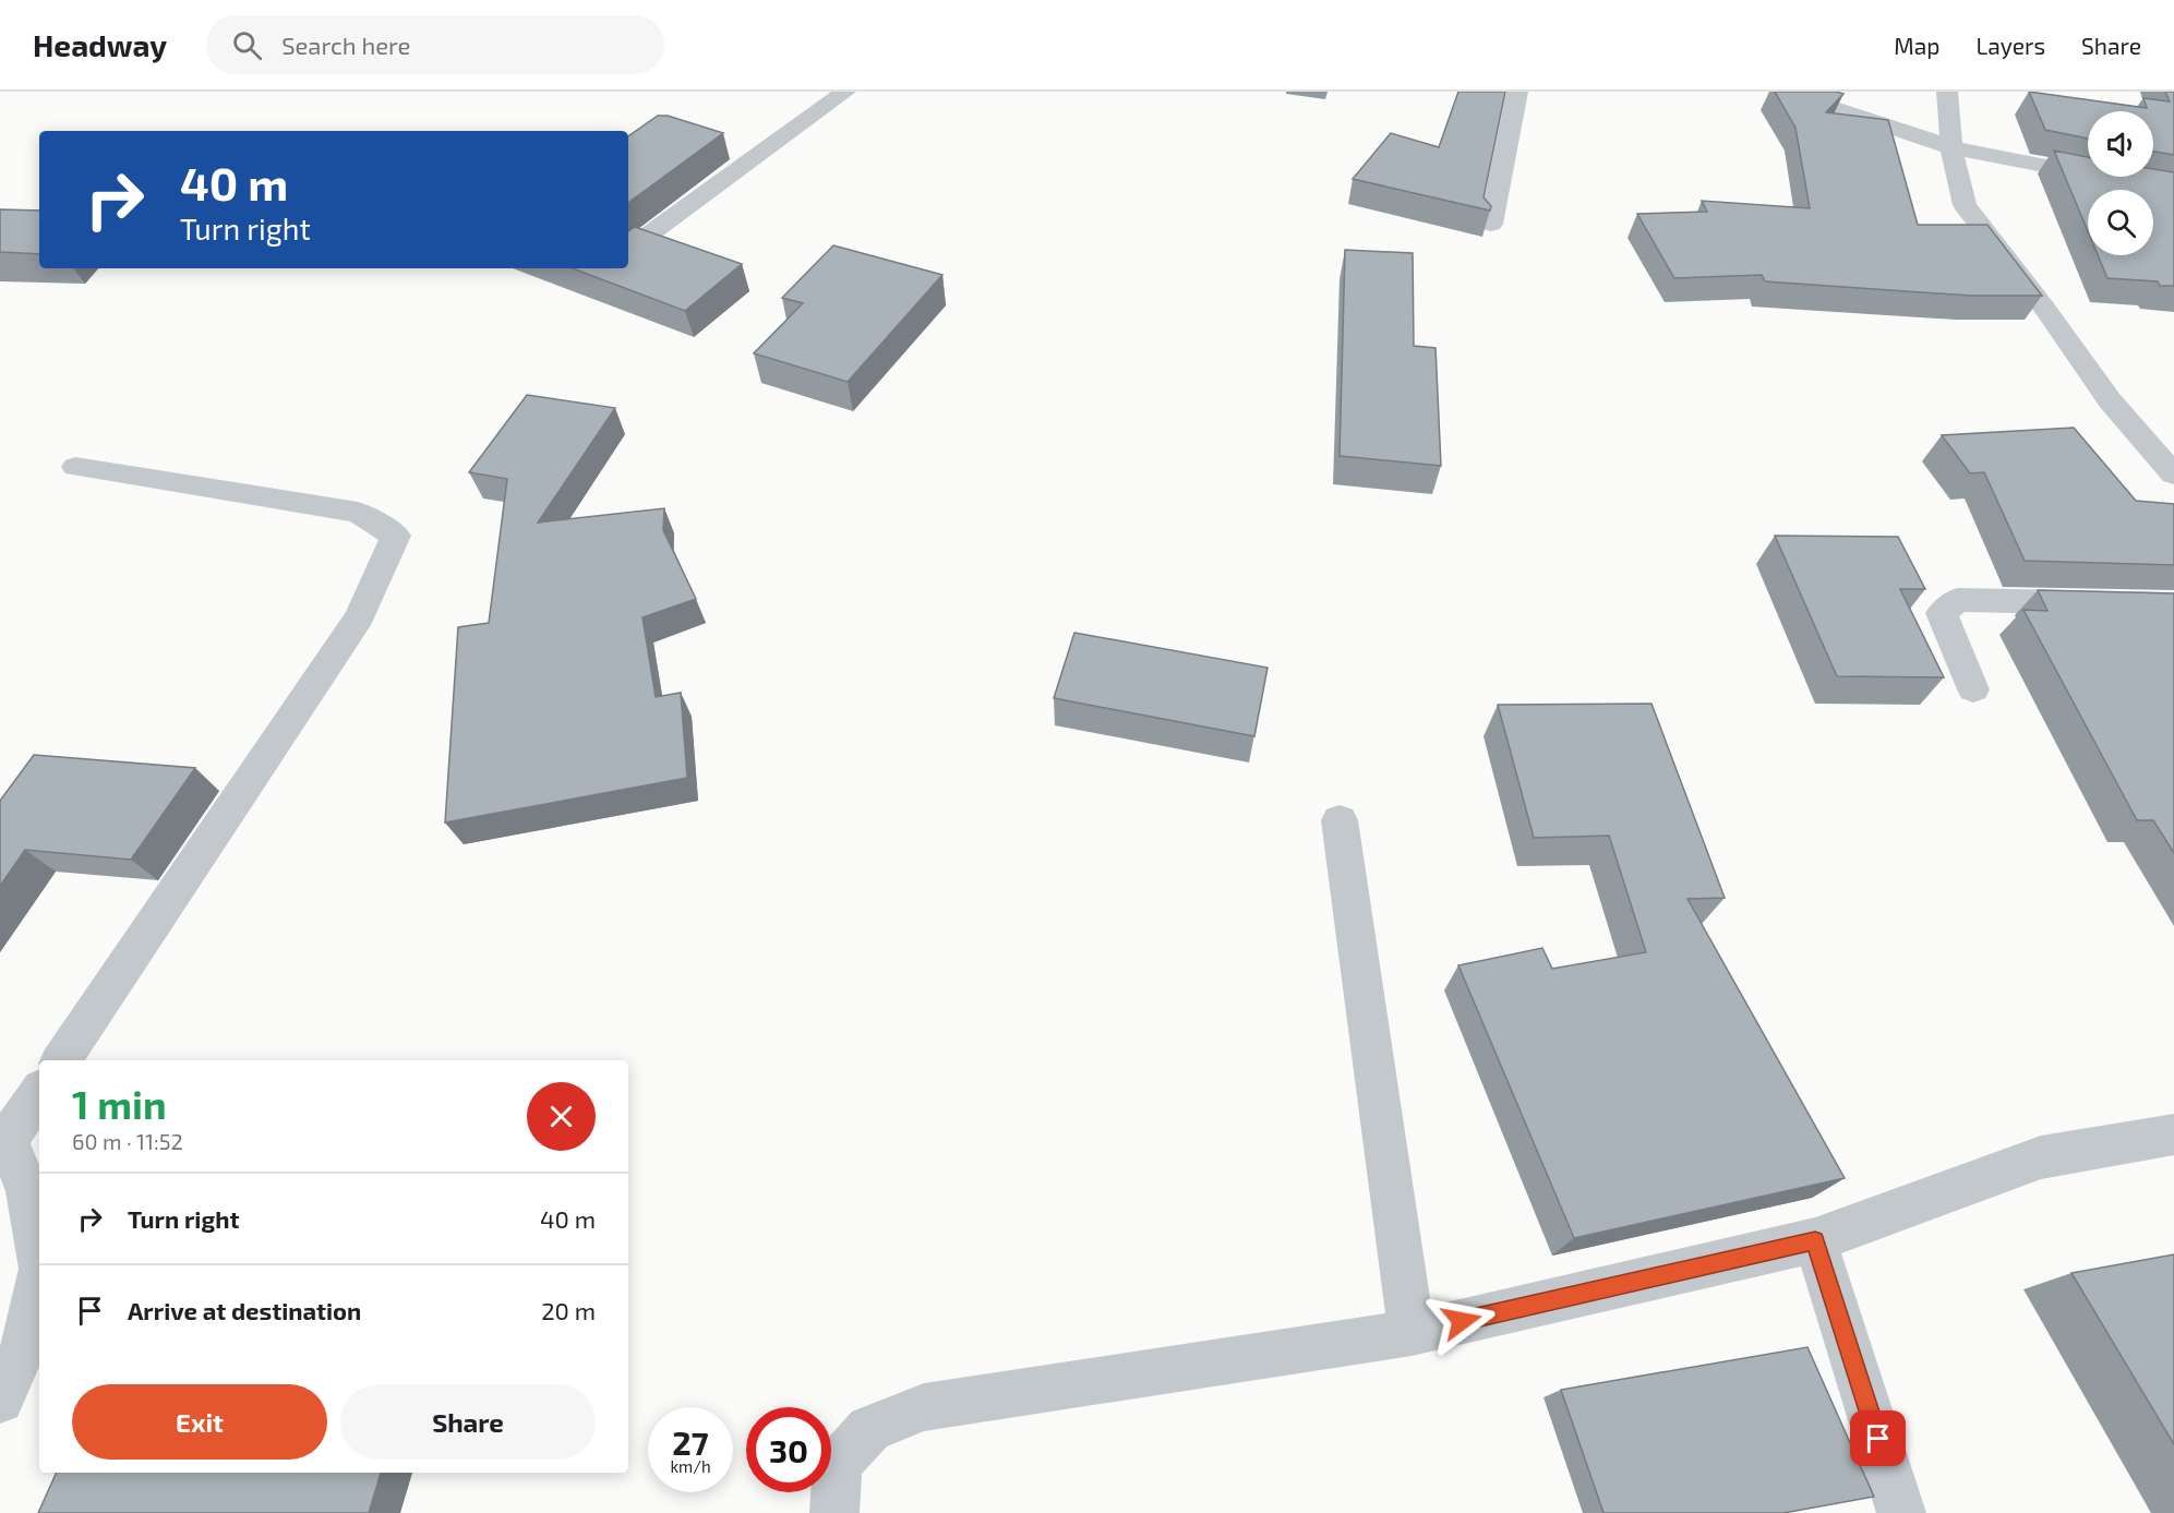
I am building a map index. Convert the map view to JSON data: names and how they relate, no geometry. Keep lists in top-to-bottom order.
{
  "page": {
    "header": "Headway",
    "search": "Search here",
    "nav": ["Map", "Layers", "Share"],
    "turn": ["40 m", "Turn right"],
    "heading": ["1 min", "60 m · 11:52"],
    "list": [
      {
        "name": "Turn right",
        "value": "40 m"
      },
      {
        "name": "Arrive at destination",
        "value": "20 m"
      }
    ],
    "buttons": ["Exit", "Share"],
    "speed": "27 km/h",
    "limit": "30"
  }
}
